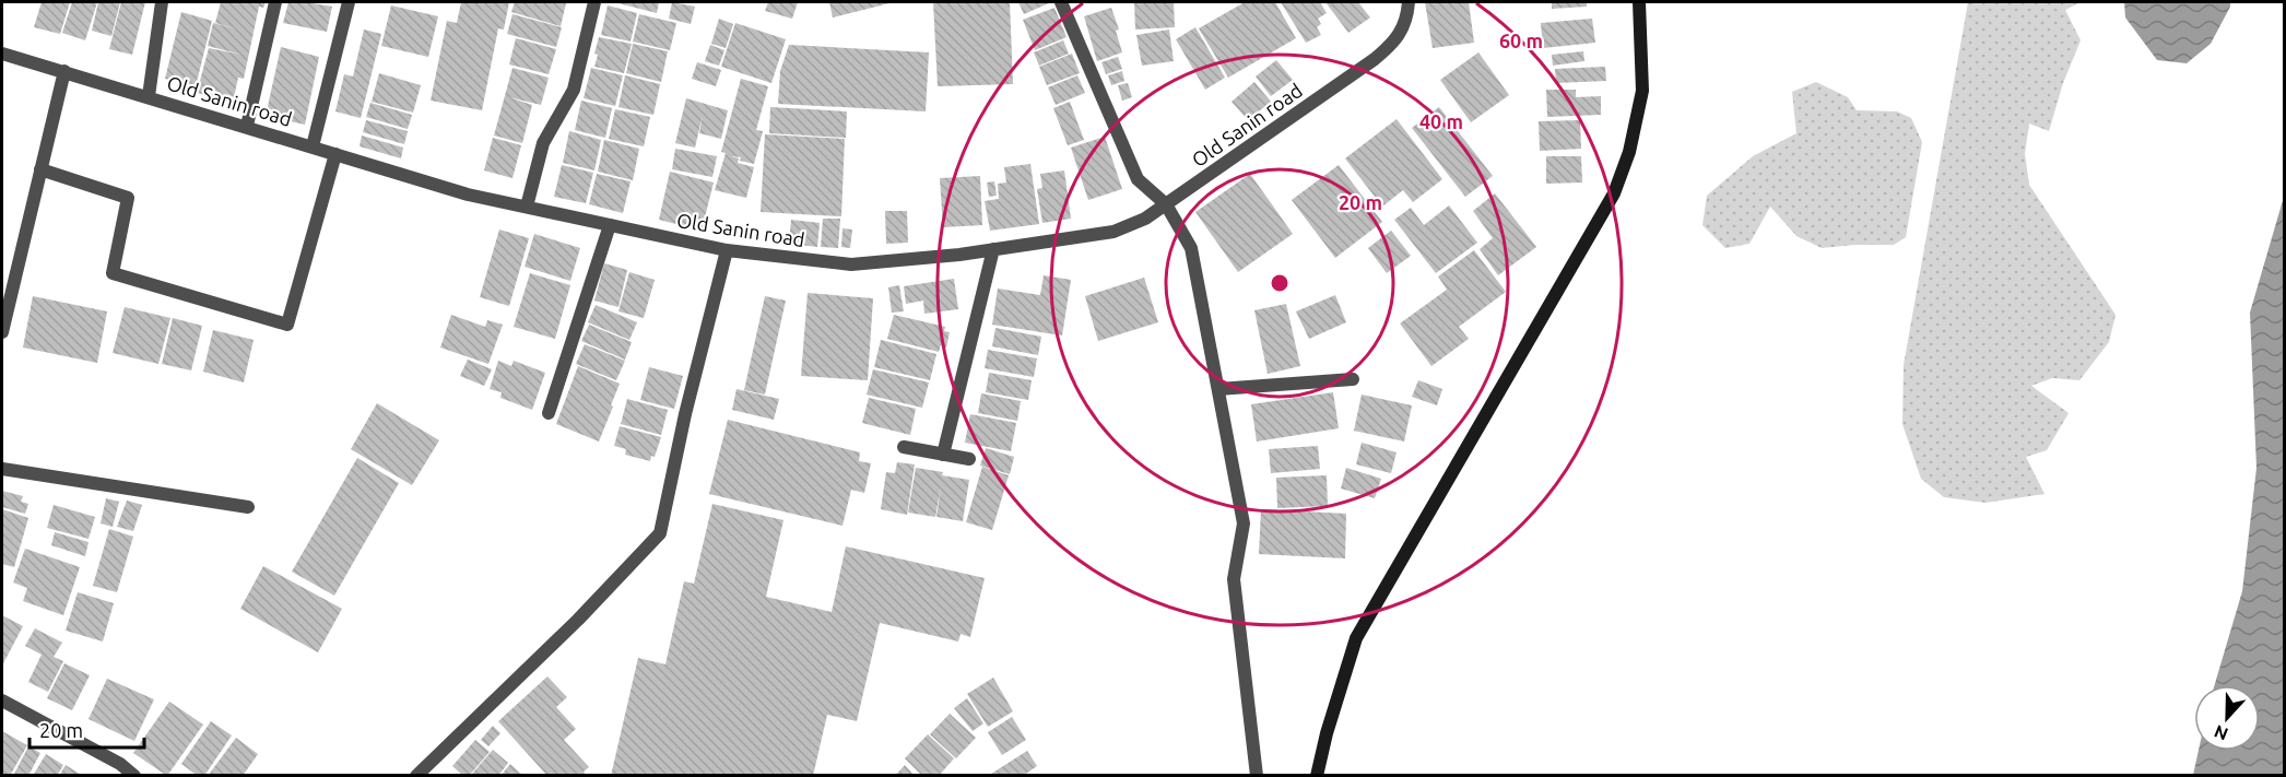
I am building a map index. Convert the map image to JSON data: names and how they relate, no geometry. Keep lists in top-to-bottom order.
{
  "streets": {
    "street": ["Old Sanin road"]
  },
  "scale_bar": "20 m",
  "north": "bottom",
  "rings": ["60 m", "40 m", "20 m"]
}
